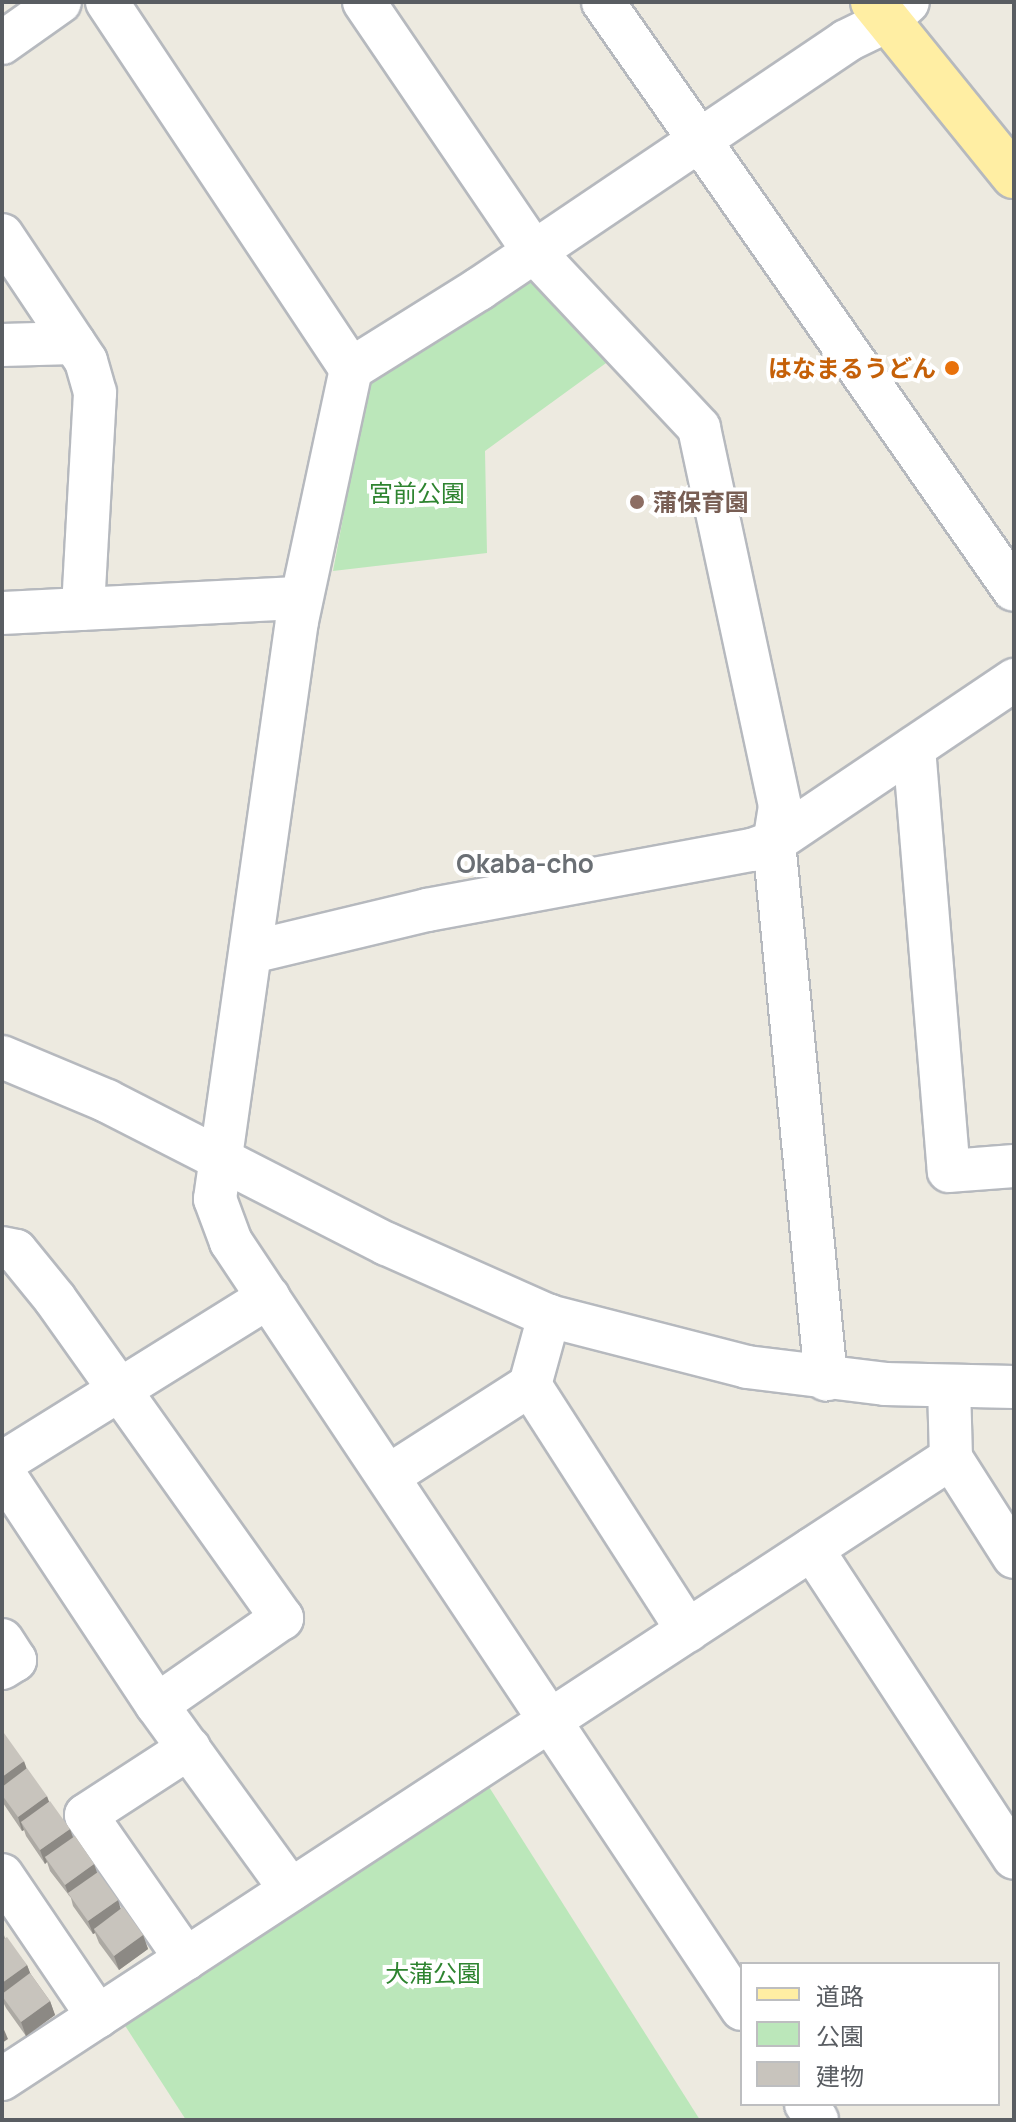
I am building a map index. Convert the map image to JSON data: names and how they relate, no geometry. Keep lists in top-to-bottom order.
{
  "districts": ["Okaba-cho"],
  "parks": ["宮前公園", "大蒲公園"],
  "places": ["はなまるうどん", "蒲保育園"],
  "legend": ["道路", "公園", "建物"]
}
